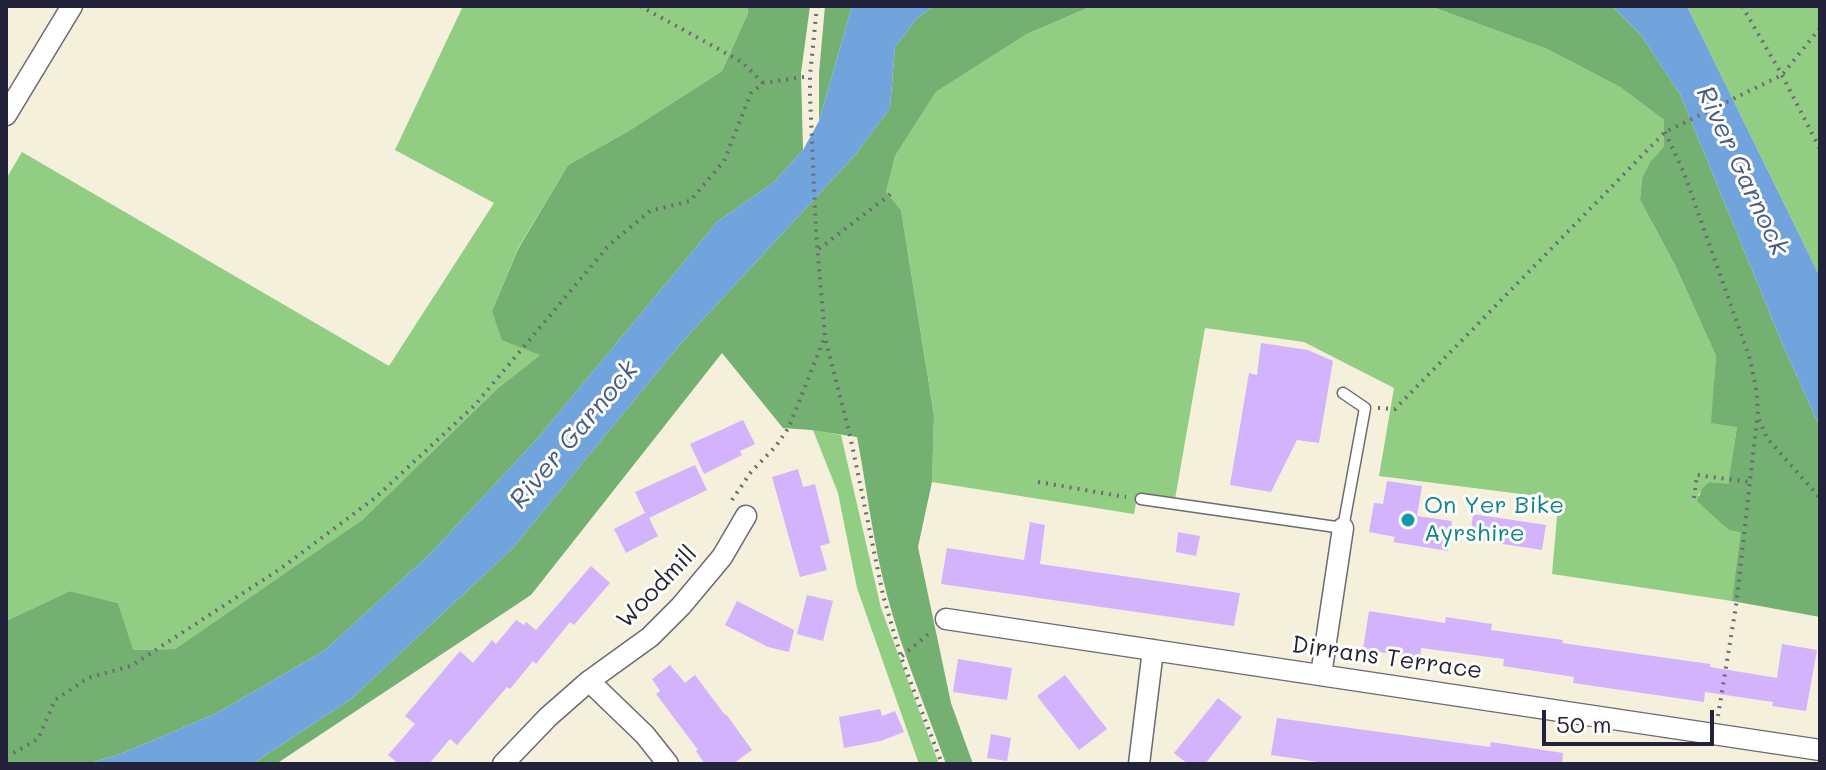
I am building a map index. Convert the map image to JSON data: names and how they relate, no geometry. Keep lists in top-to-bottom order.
{
  "streets": {
    "street": ["Woodmill", "Dirrans Terrace"]
  },
  "water": ["River Garnock"],
  "places": ["On Yer Bike Ayrshire"],
  "scale_bar": "50 m"
}
